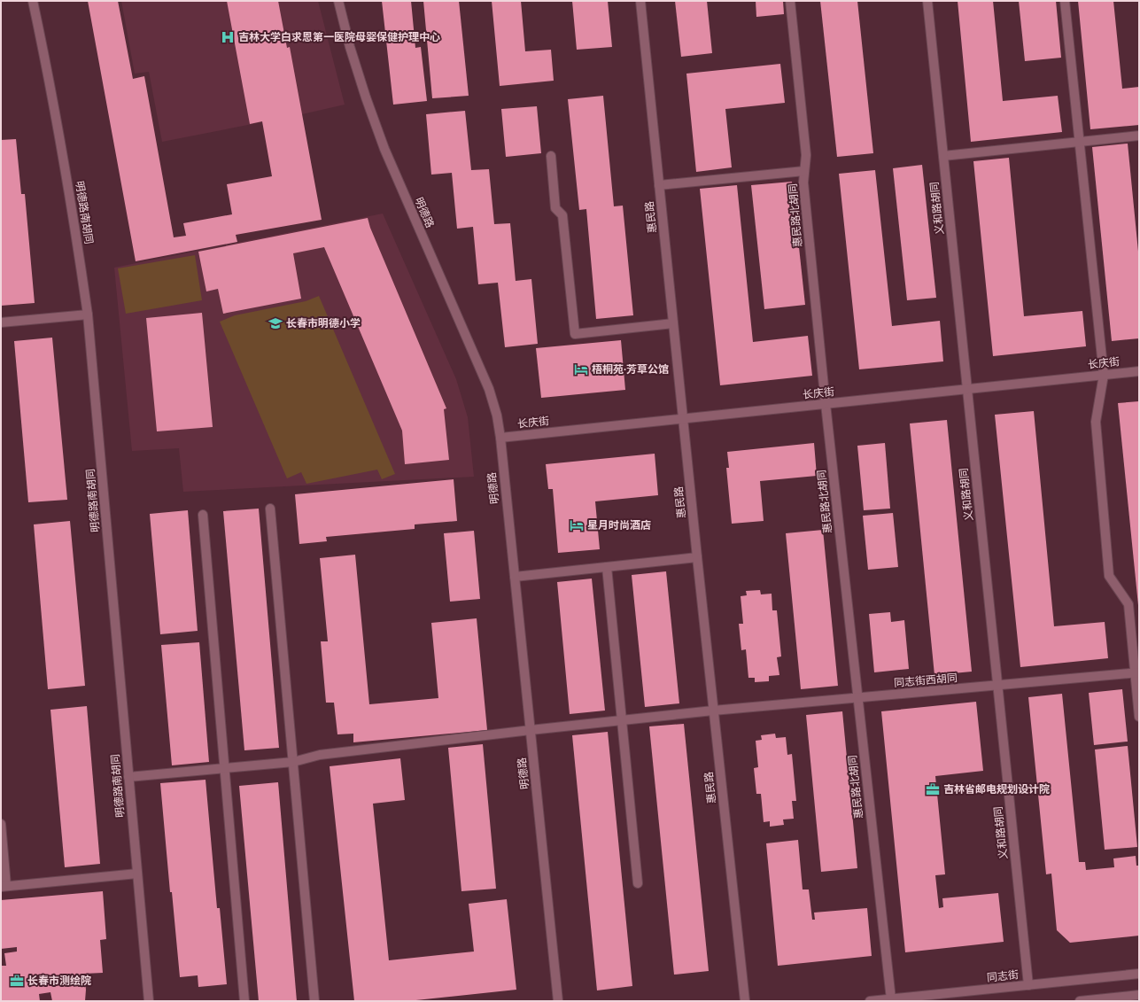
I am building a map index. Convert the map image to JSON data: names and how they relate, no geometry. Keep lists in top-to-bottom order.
{
  "streets": {
    "street": [
      "义和路胡同",
      "明德路南胡同",
      "明德路",
      "惠民路北胡同",
      "惠民路",
      "长庆街",
      "同志街西胡同",
      "同志街"
    ]
  },
  "crossings": [
    ["义和路胡同", "长庆街"],
    ["义和路胡同", "同志街西胡同"],
    ["义和路胡同", "同志街"],
    ["明德路南胡同", "同志街西胡同"],
    ["明德路", "长庆街"],
    ["明德路", "同志街西胡同"],
    ["惠民路北胡同", "长庆街"],
    ["惠民路北胡同", "同志街西胡同"],
    ["惠民路北胡同", "同志街"],
    ["惠民路", "长庆街"],
    ["惠民路", "同志街西胡同"]
  ],
  "places": {
    "hospital": ["吉林大学白求恩第一医院母婴保健护理中心"],
    "school or university": ["长春市明德小学"],
    "hotel": ["梧桐苑·芳草公馆", "星月时尚酒店"],
    "office": ["吉林省邮电规划设计院", "长春市测绘院"]
  }
}
